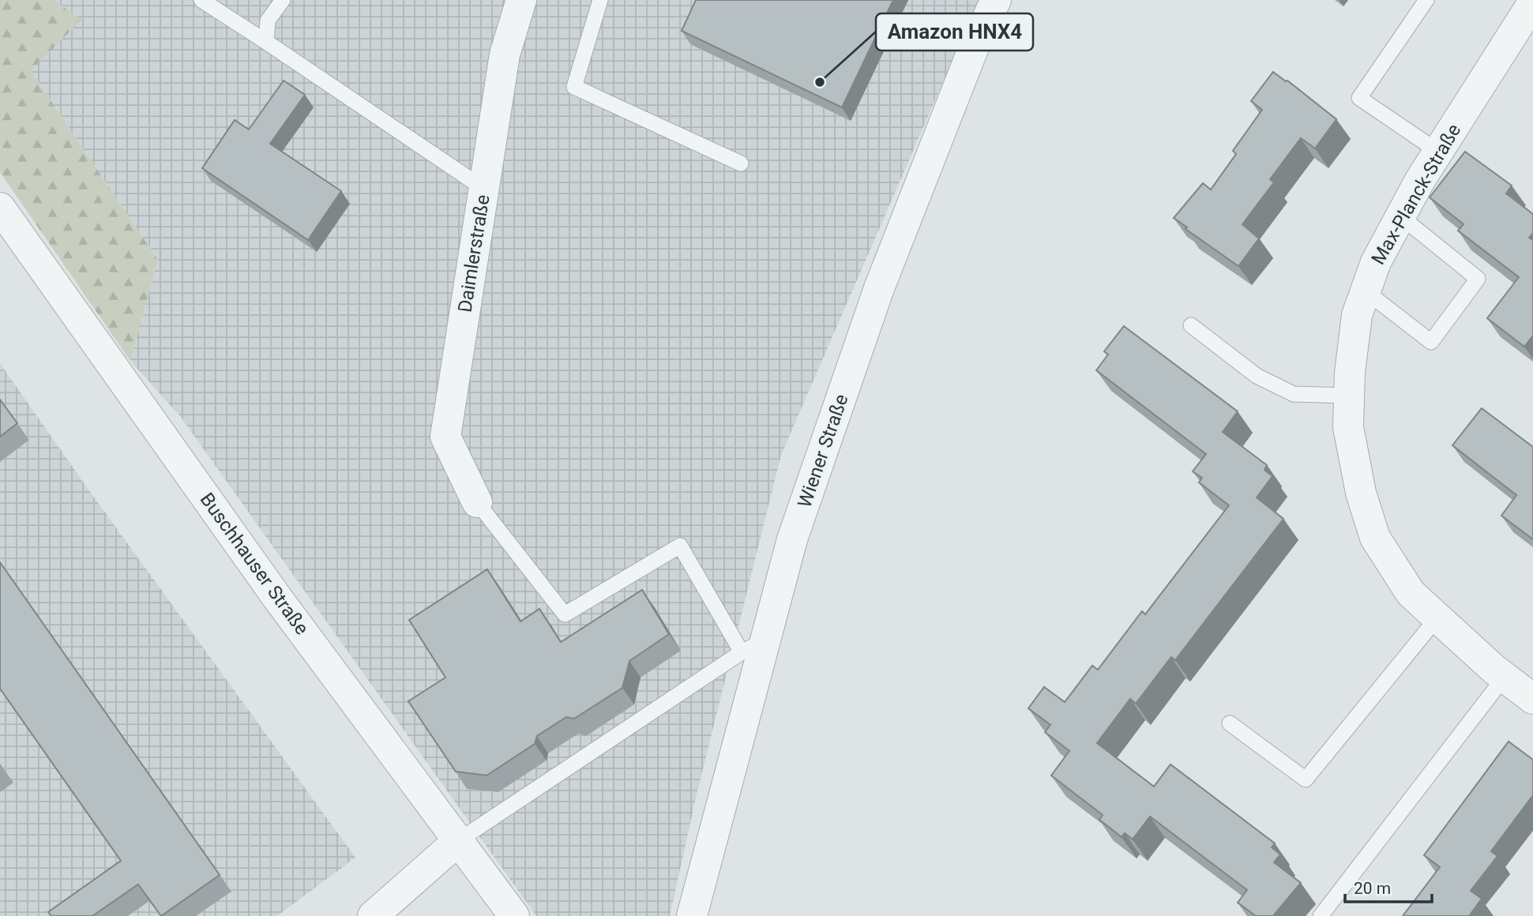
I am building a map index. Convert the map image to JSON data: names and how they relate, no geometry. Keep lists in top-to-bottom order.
{
  "streets": {
    "street": [
      "Max-Planck-Straße",
      "Daimlerstraße",
      "Wiener Straße",
      "Buschhauser Straße"
    ]
  },
  "places": ["Amazon HNX4"],
  "scale_bar": "20 m"
}
